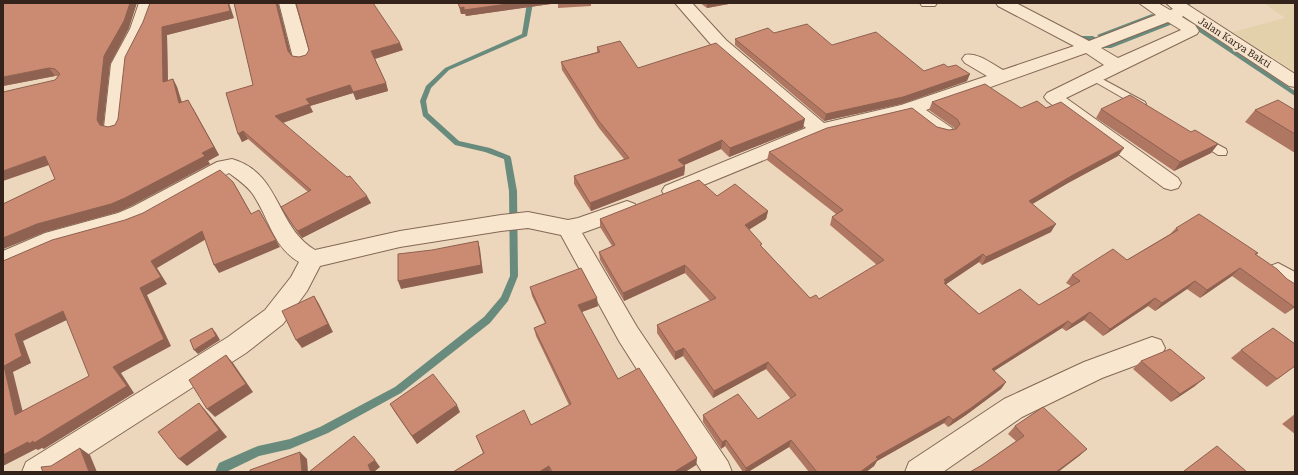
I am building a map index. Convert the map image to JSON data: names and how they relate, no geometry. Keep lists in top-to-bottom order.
{
  "streets": {
    "street": ["Jalan Karya Bakti"]
  }
}
